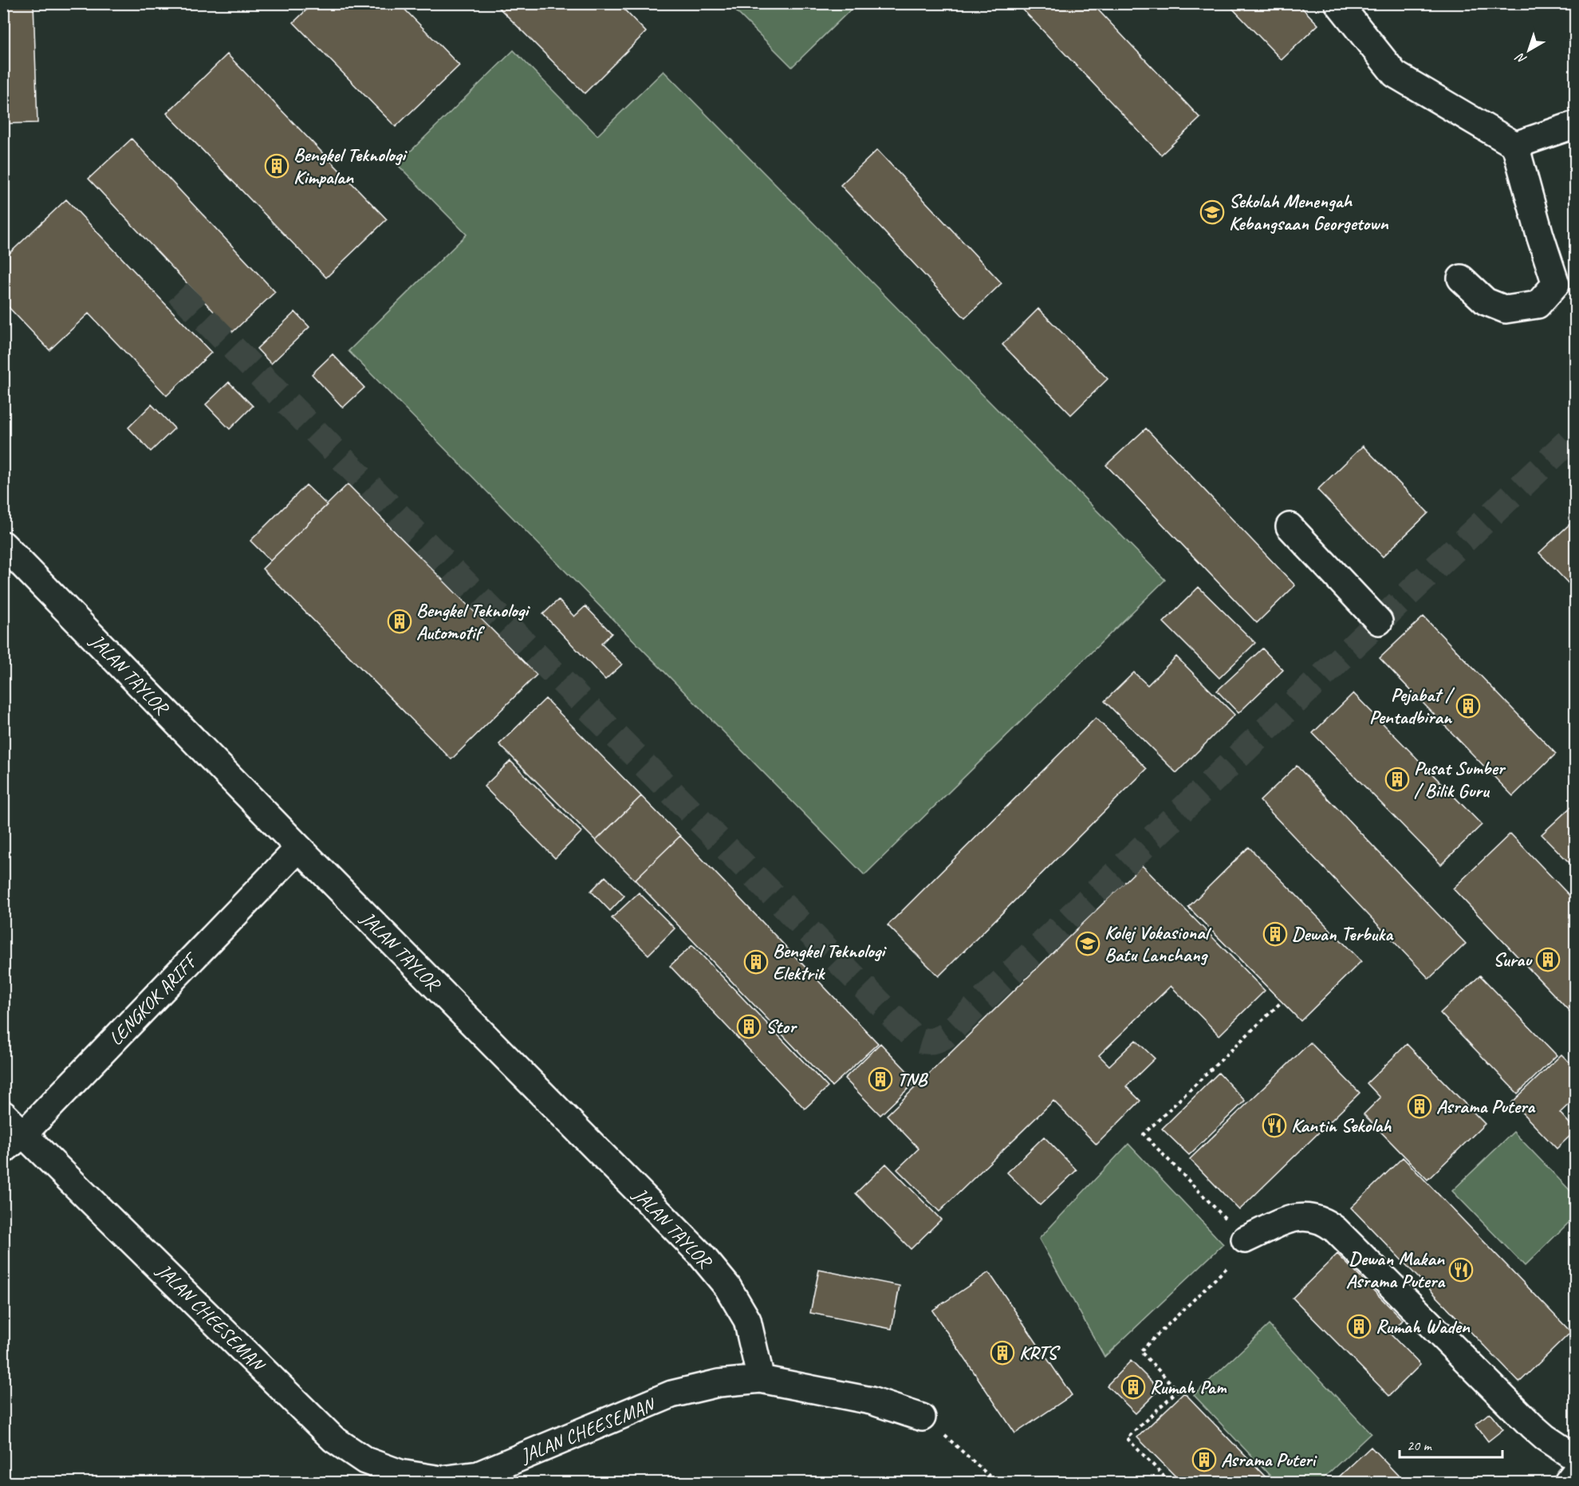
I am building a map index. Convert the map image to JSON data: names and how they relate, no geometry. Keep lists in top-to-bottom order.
{
  "streets": {
    "street": ["JALAN TAYLOR", "LENGKOK ARIFF", "JALAN CHEESEMAN"]
  },
  "crossings": [
    ["JALAN TAYLOR", "LENGKOK ARIFF"],
    ["JALAN TAYLOR", "JALAN CHEESEMAN"],
    ["LENGKOK ARIFF", "JALAN CHEESEMAN"]
  ],
  "places": {
    "building": [
      "Bengkel Teknologi Kimpalan",
      "Bengkel Teknologi Automotif",
      "Pejabat / Pentadbiran",
      "Pusat Sumber / Bilik Guru",
      "Dewan Terbuka",
      "Surau",
      "Bengkel Teknologi Elektrik",
      "Stor",
      "TNB",
      "Asrama Putera",
      "Rumah Waden",
      "KRTS",
      "Rumah Pam",
      "Asrama Puteri"
    ],
    "school or university": ["Sekolah Menengah Kebangsaan Georgetown", "Kolej Vokasional Batu Lanchang"],
    "restaurant": ["Kantin Sekolah", "Dewan Makan Asrama Putera"]
  },
  "scale_bar": "20 m",
  "north": "bottom left"
}
